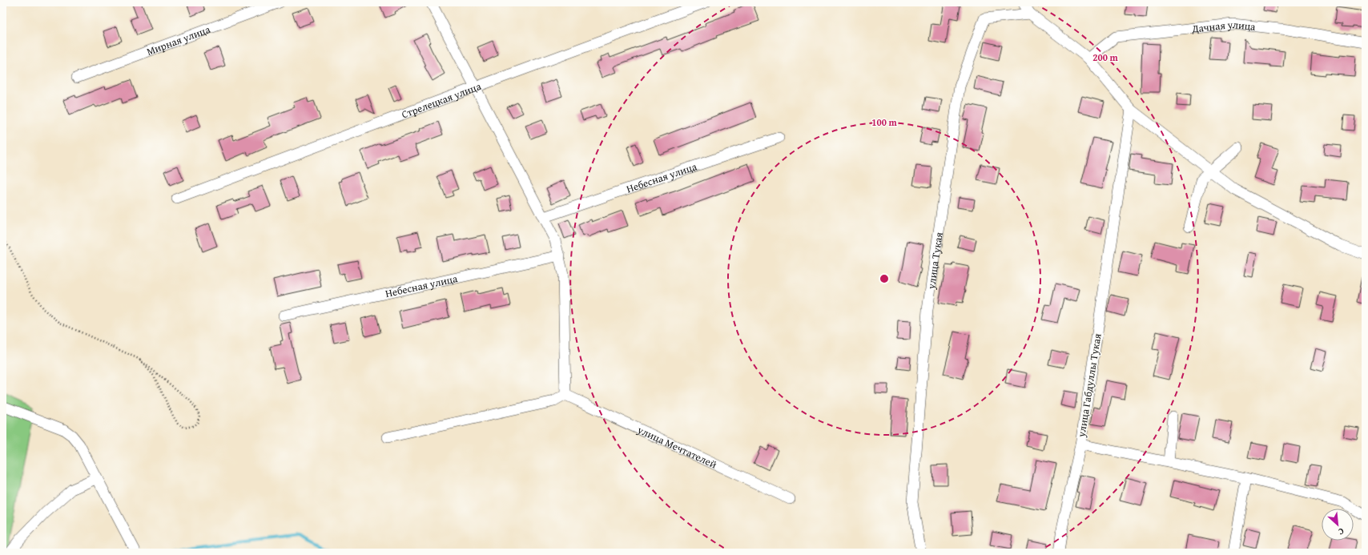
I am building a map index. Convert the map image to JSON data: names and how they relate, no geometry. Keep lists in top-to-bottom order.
{
  "streets": {
    "street": [
      "Дачная улица",
      "Мирная улица",
      "Стрелецкая улица",
      "Небесная улица",
      "улица Тукая",
      "улица Габдуллы Тукая",
      "улица Мечтателей"
    ]
  },
  "north": "bottom right",
  "rings": ["200 m", "100 m"]
}
